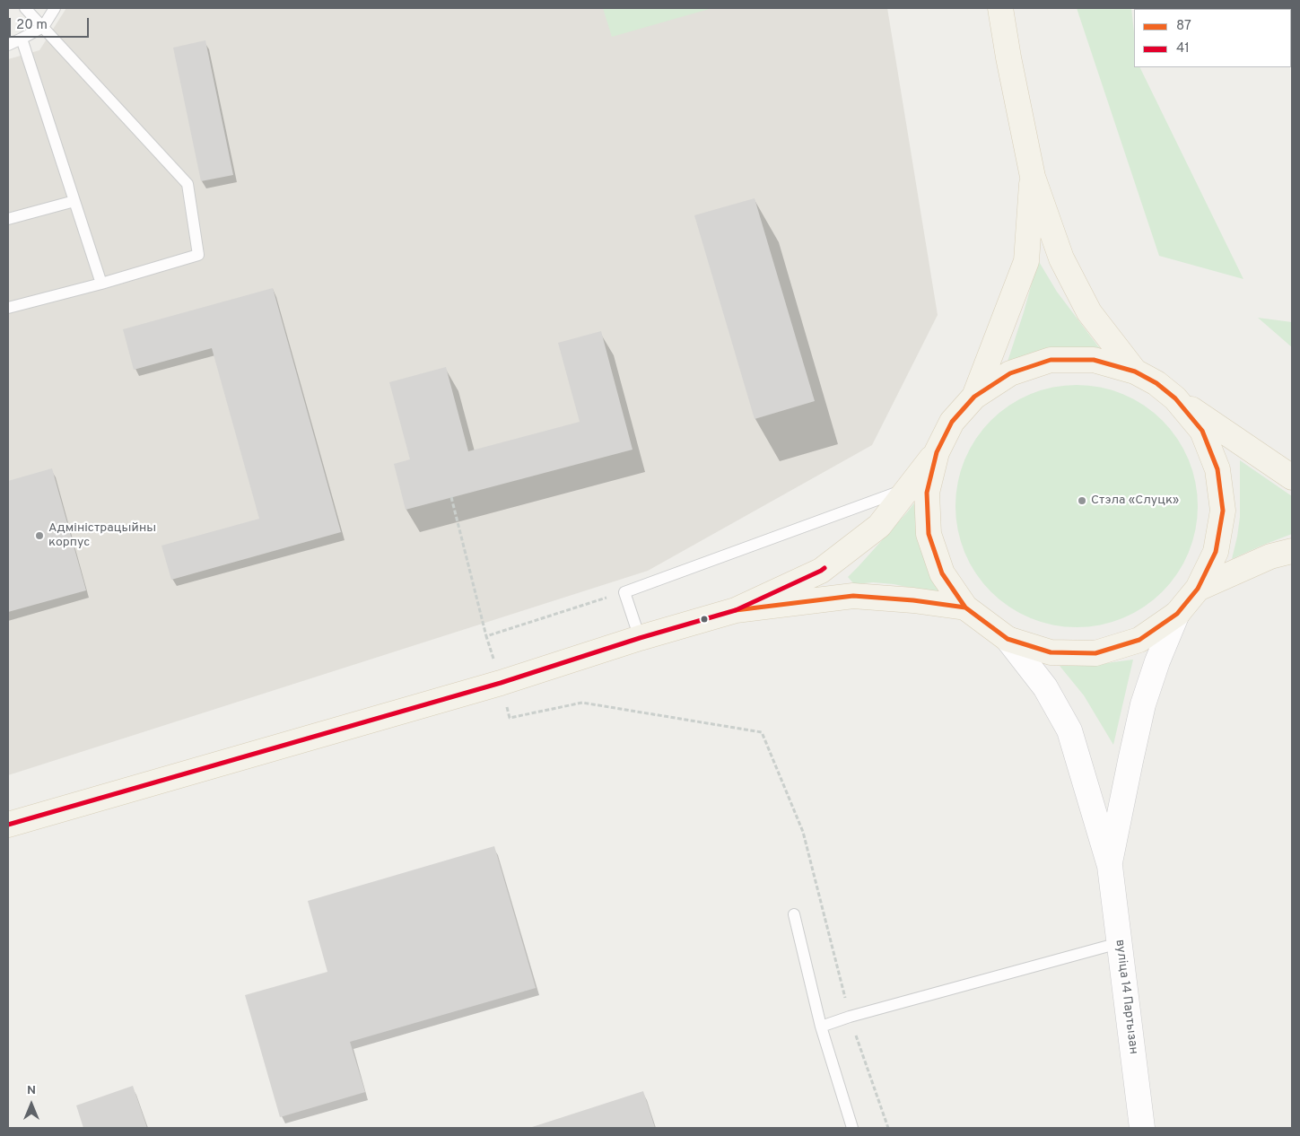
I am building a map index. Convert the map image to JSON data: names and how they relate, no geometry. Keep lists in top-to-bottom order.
{
  "streets": {
    "main road": ["вуліца 14 Партызан"]
  },
  "places": ["Стэла «Слуцк»", "Адміністрацыйны корпус"],
  "lines": ["transit line 87", "transit line 41"],
  "legend": ["87", "41"],
  "scale_bar": "20 m",
  "north": "top"
}
